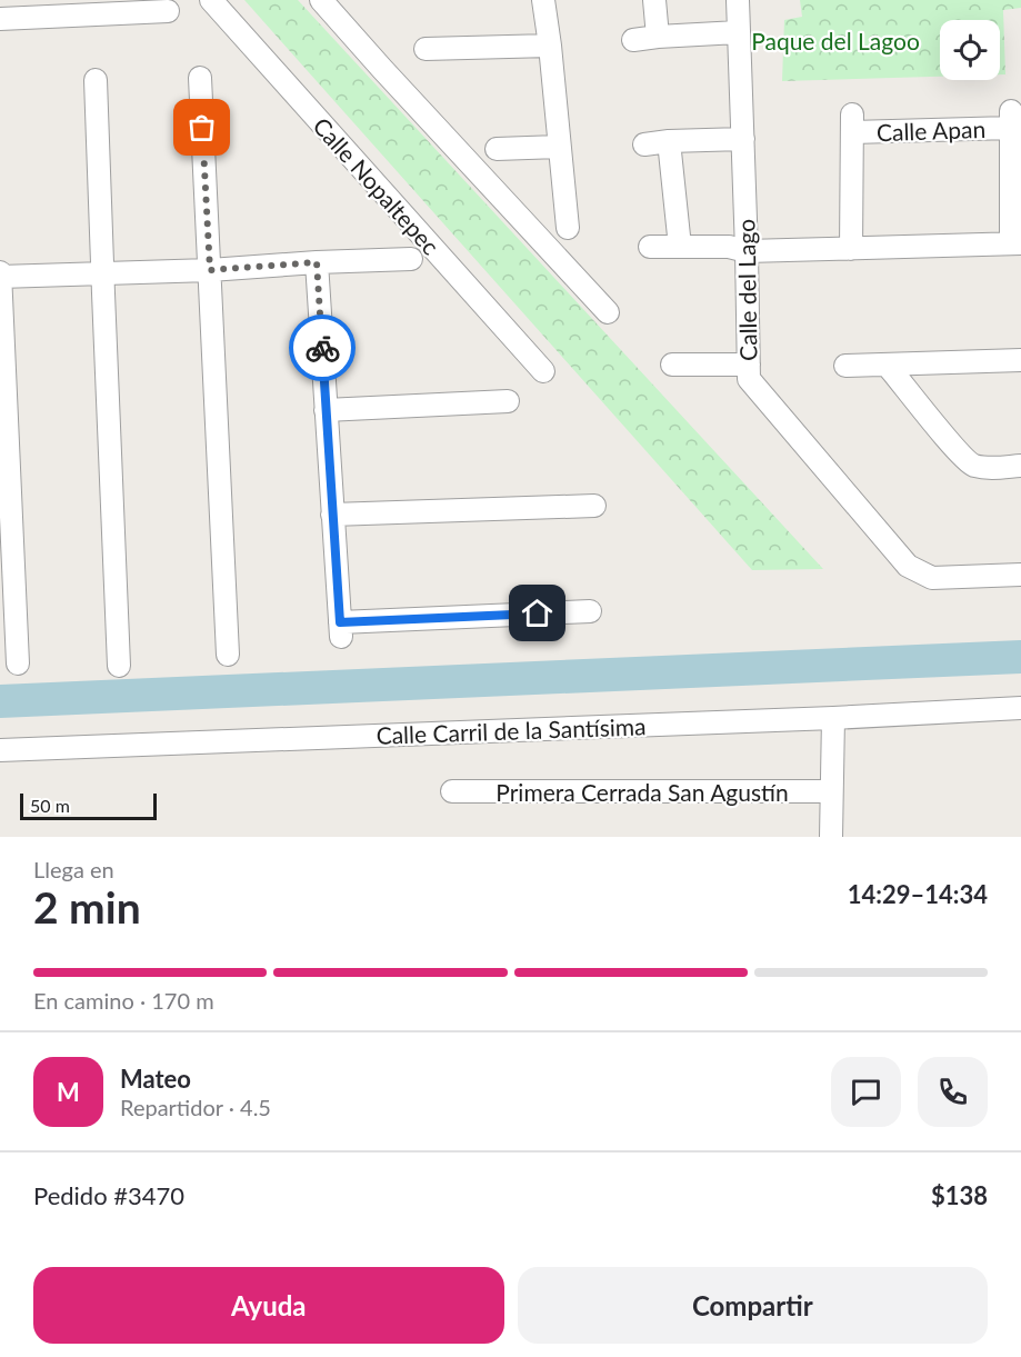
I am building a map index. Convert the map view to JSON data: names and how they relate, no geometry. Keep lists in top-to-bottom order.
{
  "streets": {
    "street": [
      "Calle Apan",
      "Calle Nopaltepec",
      "Calle del Lago",
      "Calle Carril de la Santísima",
      "Primera Cerrada San Agustín"
    ]
  },
  "parks": ["Paque del Lagoo"],
  "scale_bar": "50 m",
  "page": {
    "scale": "50 m",
    "heading": ["2 min", "Llega en", "14:29–14:34"],
    "panel": [
      "Mateo",
      "Repartidor · 4.5",
      "Pedido #3470",
      "$138"
    ],
    "bar": "En camino · 170 m",
    "round": "M",
    "buttons": ["Ayuda", "Compartir"]
  }
}
